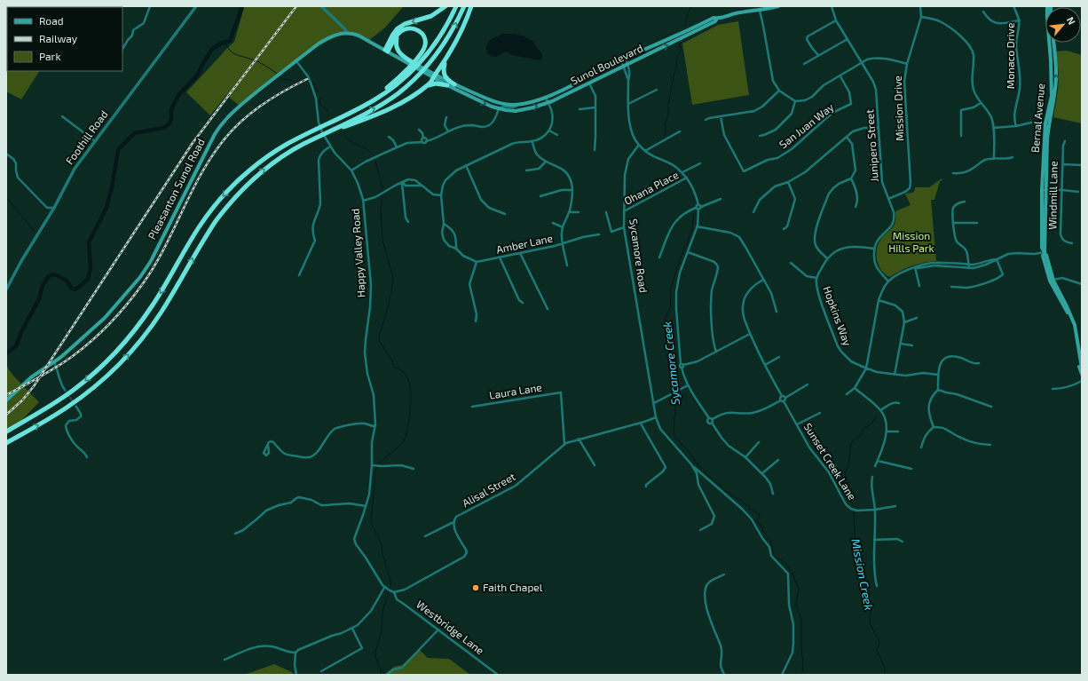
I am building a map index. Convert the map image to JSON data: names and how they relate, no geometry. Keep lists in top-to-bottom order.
{
  "streets": {
    "main road": ["Sunol Boulevard", "Bernal Avenue", "Pleasanton Sunol Road"],
    "street": [
      "Monaco Drive",
      "Mission Drive",
      "San Juan Way",
      "Foothill Road",
      "Junipero Street",
      "Ohana Place",
      "Windmill Lane",
      "Amber Lane",
      "Happy Valley Road",
      "Sycamore Road",
      "Hopkins Way",
      "Laura Lane",
      "Sunset Creek Lane",
      "Alisal Street",
      "Westbridge Lane"
    ]
  },
  "crossings": [
    ["Mission Drive", "Junipero Street"],
    ["Ohana Place", "Sycamore Road"],
    ["Pleasanton Sunol Road", "Happy Valley Road"],
    ["Happy Valley Road", "Westbridge Lane"],
    ["Sycamore Road", "Alisal Street"],
    ["Laura Lane", "Alisal Street"]
  ],
  "water": ["Sycamore Creek", "Mission Creek"],
  "parks": ["Mission Hills Park"],
  "places": ["Faith Chapel"],
  "legend": ["Road", "Railway", "Park"],
  "north": "top right"
}
